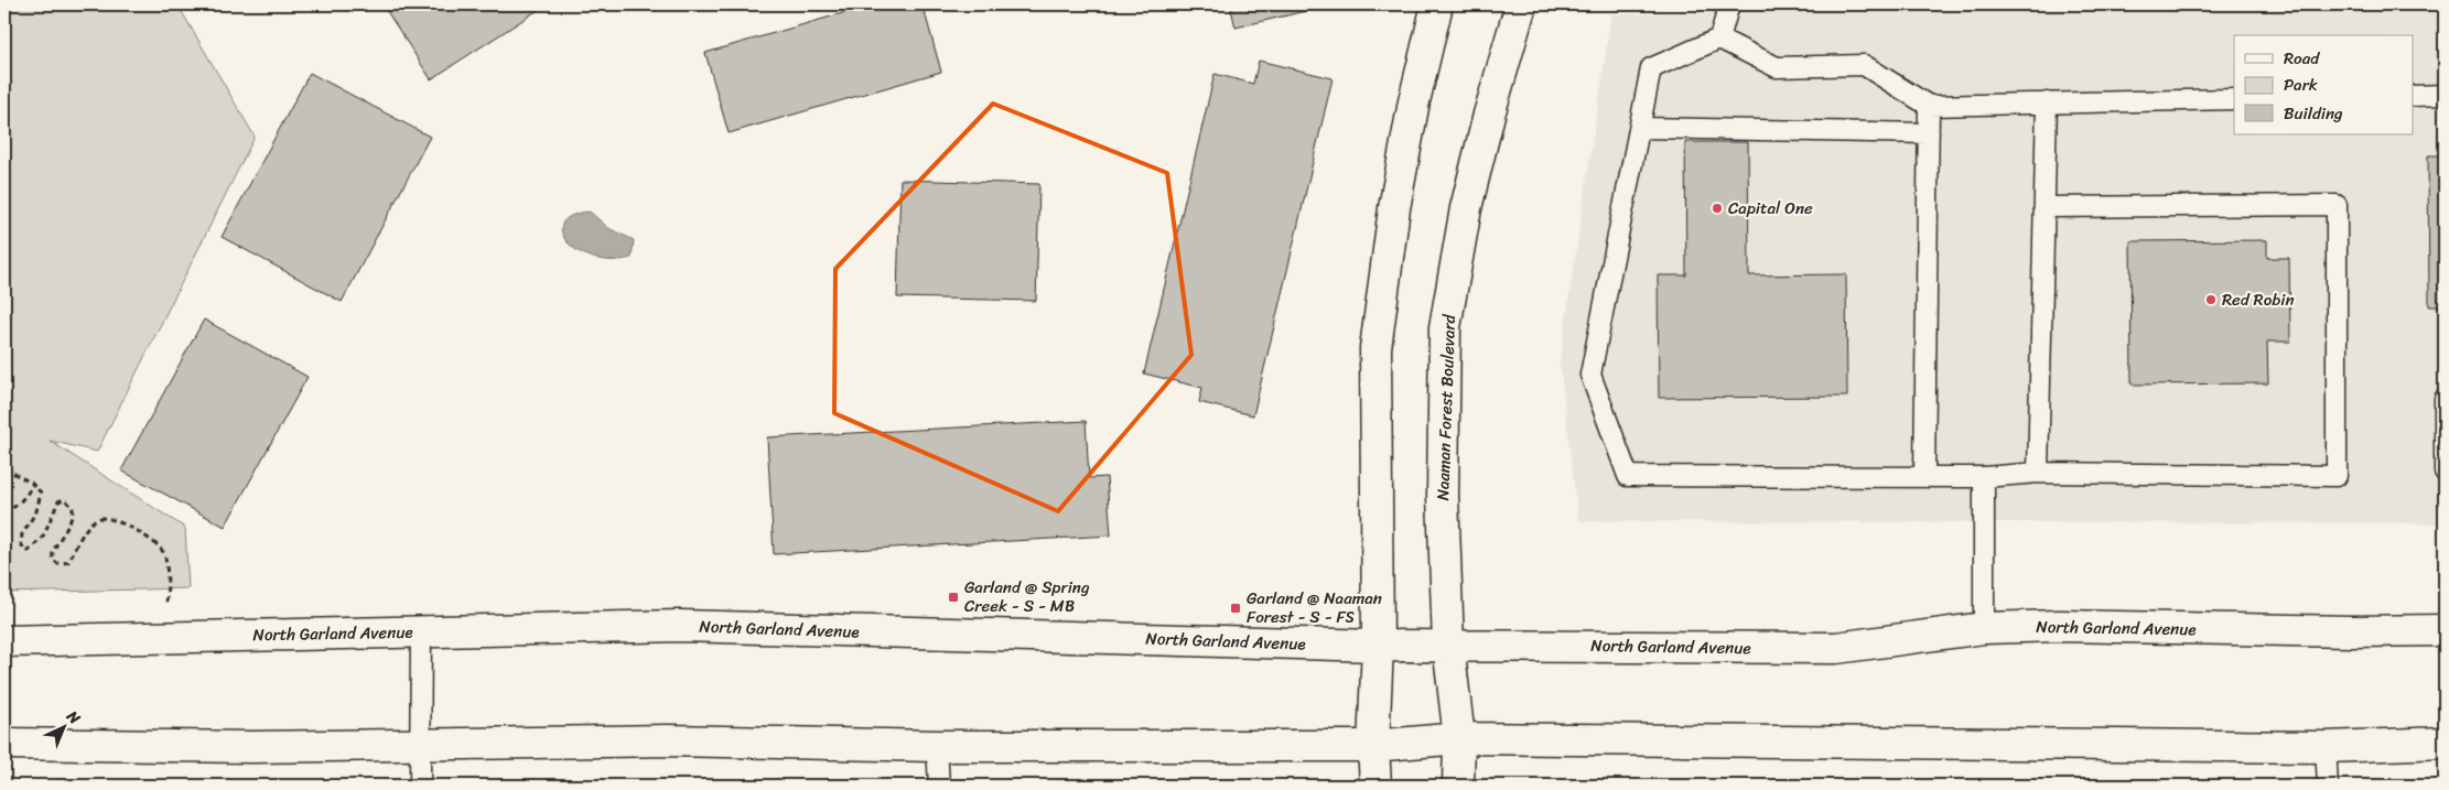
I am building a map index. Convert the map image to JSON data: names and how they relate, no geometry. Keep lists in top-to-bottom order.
{
  "streets": {
    "main road": ["Naaman Forest Boulevard", "North Garland Avenue"]
  },
  "crossings": [
    ["Naaman Forest Boulevard", "North Garland Avenue"]
  ],
  "places": {
    "other": ["Capital One", "Red Robin"],
    "transit": ["Garland @ Spring Creek - S - MB", "Garland @ Naaman Forest - S - FS"]
  },
  "legend": ["Road", "Park", "Building"],
  "north": "top right"
}
